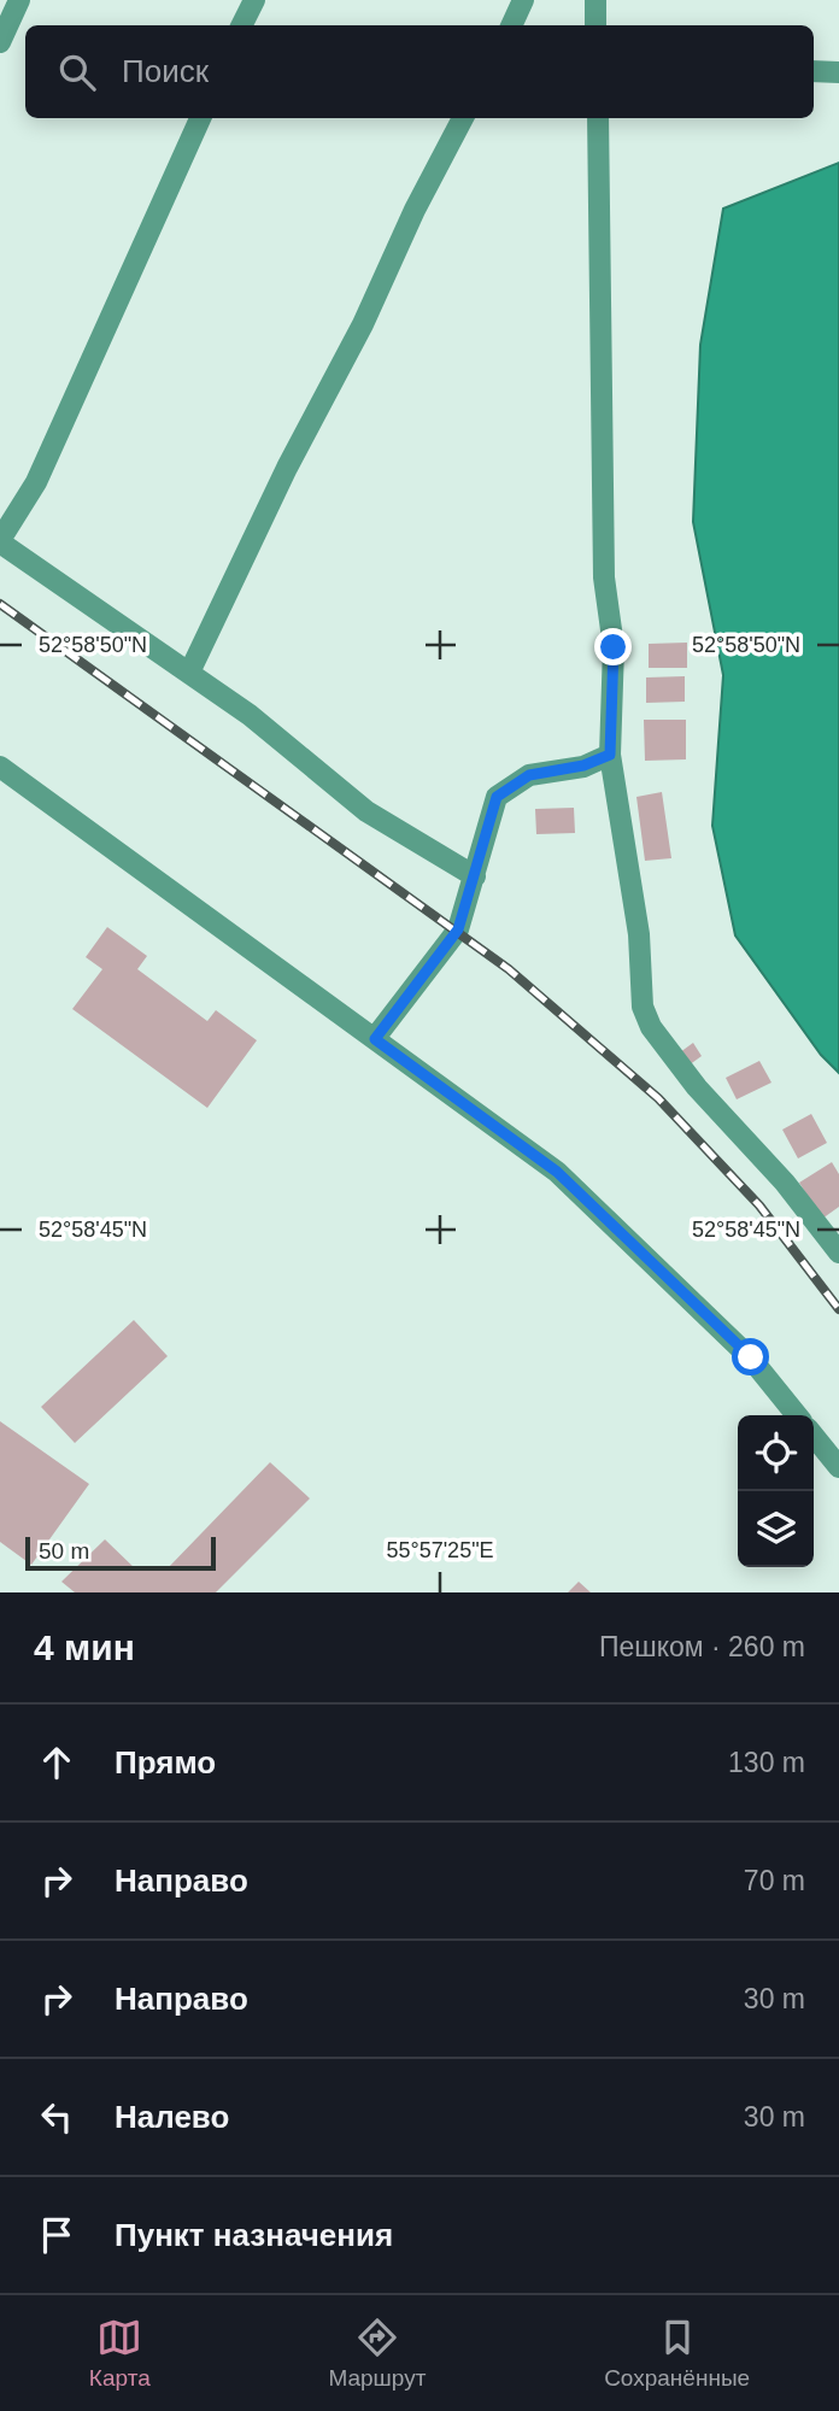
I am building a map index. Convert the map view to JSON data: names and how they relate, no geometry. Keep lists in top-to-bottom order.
{
  "scale_bar": "50 m",
  "page": {
    "search": "Поиск",
    "scale": "50 m",
    "heading": ["4 мин", "Пешком · 260 m"],
    "list": [
      ["Прямо", "130 m"],
      ["Направо", "70 m"],
      ["Направо", "30 m"],
      ["Налево", "30 m"],
      "Пункт назначения"
    ],
    "nav": ["Карта", "Маршрут", "Сохранённые"]
  },
  "coordinates": ["52°58'50\"N", "52°58'45\"N", "55°57'25\"E"]
}
